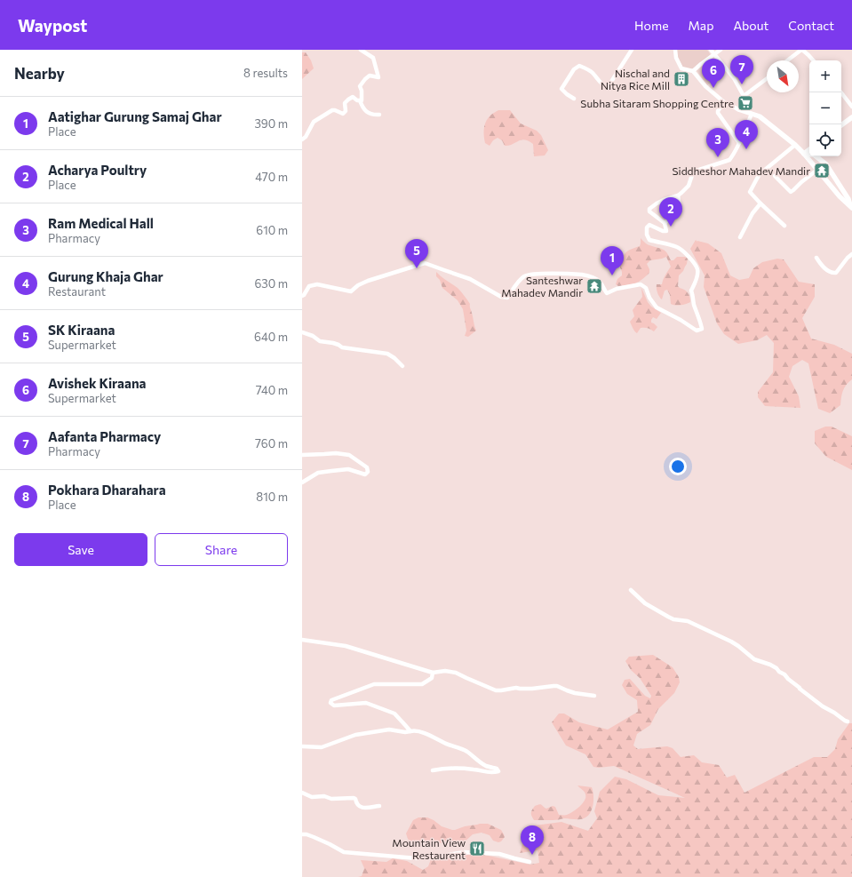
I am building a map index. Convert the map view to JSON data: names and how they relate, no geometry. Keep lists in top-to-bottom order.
{
  "places": {
    "building": ["Nischal and Nitya Rice Mill"],
    "supermarket": ["Subha Sitaram Shopping Centre"],
    "temple": ["Siddheshor Mahadev Mandir", "Santeshwar Mahadev Mandir"],
    "restaurant": ["Mountain View Restaurent"]
  },
  "north": "bottom right",
  "page": {
    "header": "Waypost",
    "nav": [
      "Home",
      "Map",
      "About",
      "Contact"
    ],
    "heading": ["Nearby", "8 results"],
    "pins": [
      "7",
      "6",
      "4",
      "3",
      "2",
      "5",
      "1",
      "8"
    ],
    "map_buttons": ["+", "−"],
    "list": [
      {
        "mark": "1",
        "name": "Aatighar Gurung Samaj Ghar",
        "note": "Place",
        "value": "390 m"
      },
      {
        "mark": "2",
        "name": "Acharya Poultry",
        "note": "Place",
        "value": "470 m"
      },
      {
        "mark": "3",
        "name": "Ram Medical Hall",
        "note": "Pharmacy",
        "value": "610 m"
      },
      {
        "mark": "4",
        "name": "Gurung Khaja Ghar",
        "note": "Restaurant",
        "value": "630 m"
      },
      {
        "mark": "5",
        "name": "SK Kiraana",
        "note": "Supermarket",
        "value": "640 m"
      },
      {
        "mark": "6",
        "name": "Avishek Kiraana",
        "note": "Supermarket",
        "value": "740 m"
      },
      {
        "mark": "7",
        "name": "Aafanta Pharmacy",
        "note": "Pharmacy",
        "value": "760 m"
      },
      {
        "mark": "8",
        "name": "Pokhara Dharahara",
        "note": "Place",
        "value": "810 m"
      }
    ],
    "buttons": ["Save", "Share"]
  }
}
